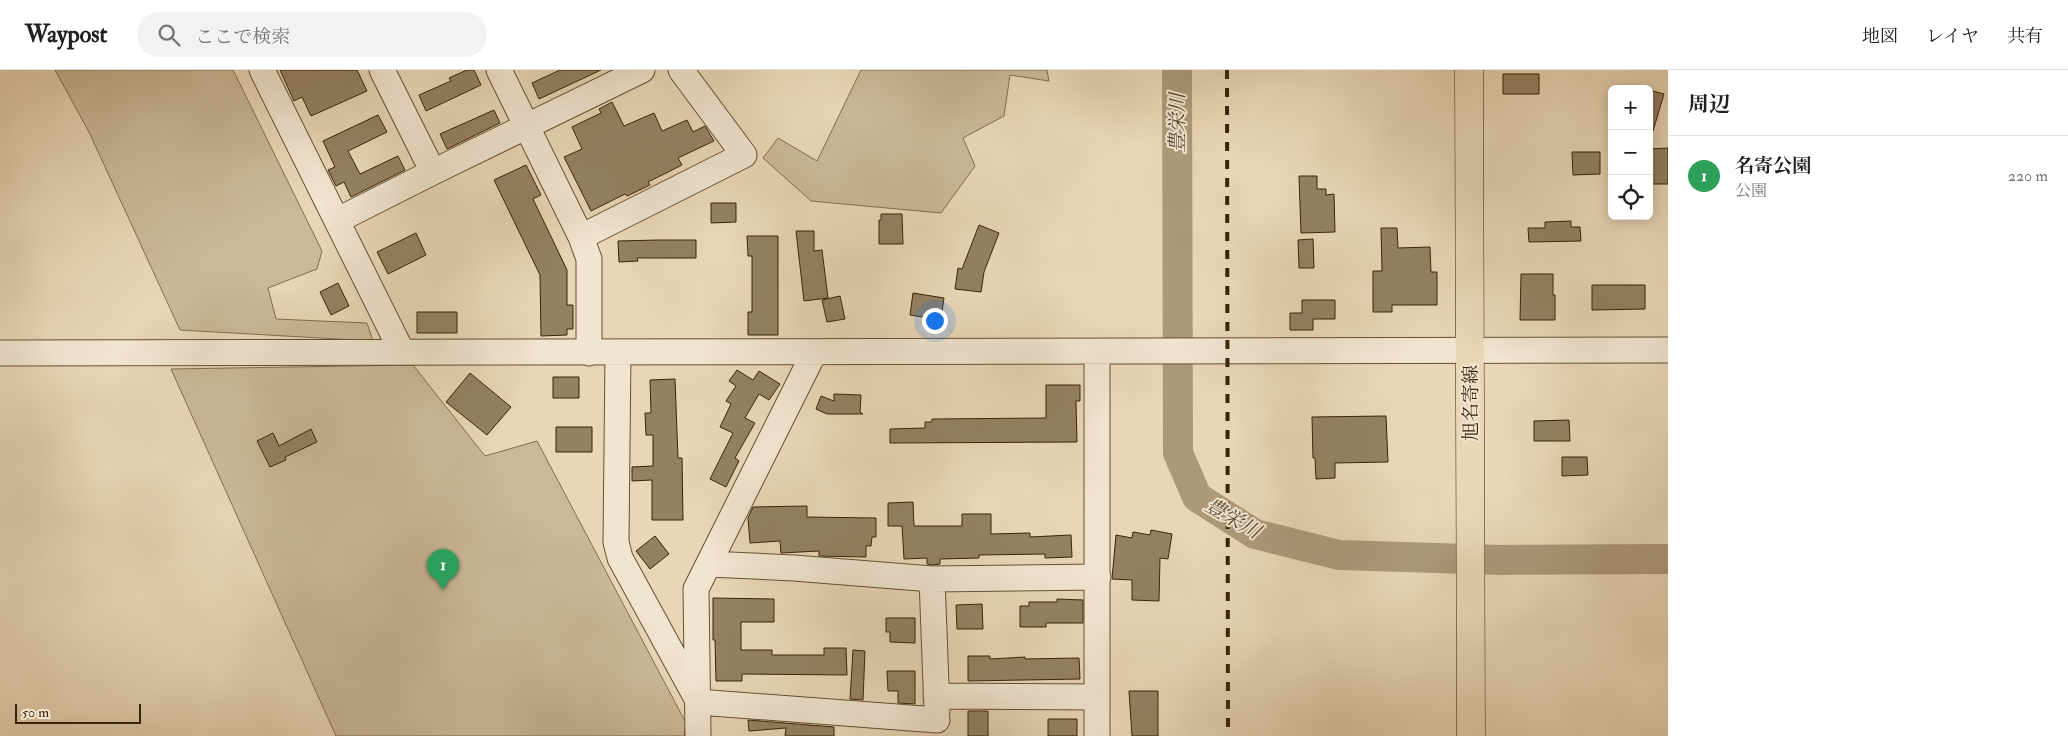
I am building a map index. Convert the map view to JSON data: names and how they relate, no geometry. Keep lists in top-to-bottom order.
{
  "streets": {
    "main road": ["旭名寄線"]
  },
  "water": ["豊栄川"],
  "scale_bar": "50 m",
  "page": {
    "header": "Waypost",
    "search": "ここで検索",
    "nav": ["地図", "レイヤ", "共有"],
    "heading": "周辺",
    "map_buttons": ["+", "−"],
    "list": [
      {
        "mark": "1",
        "name": "名寄公園",
        "note": "公園",
        "value": "220 m"
      }
    ],
    "pins": "1",
    "scale": "50 m"
  }
}
